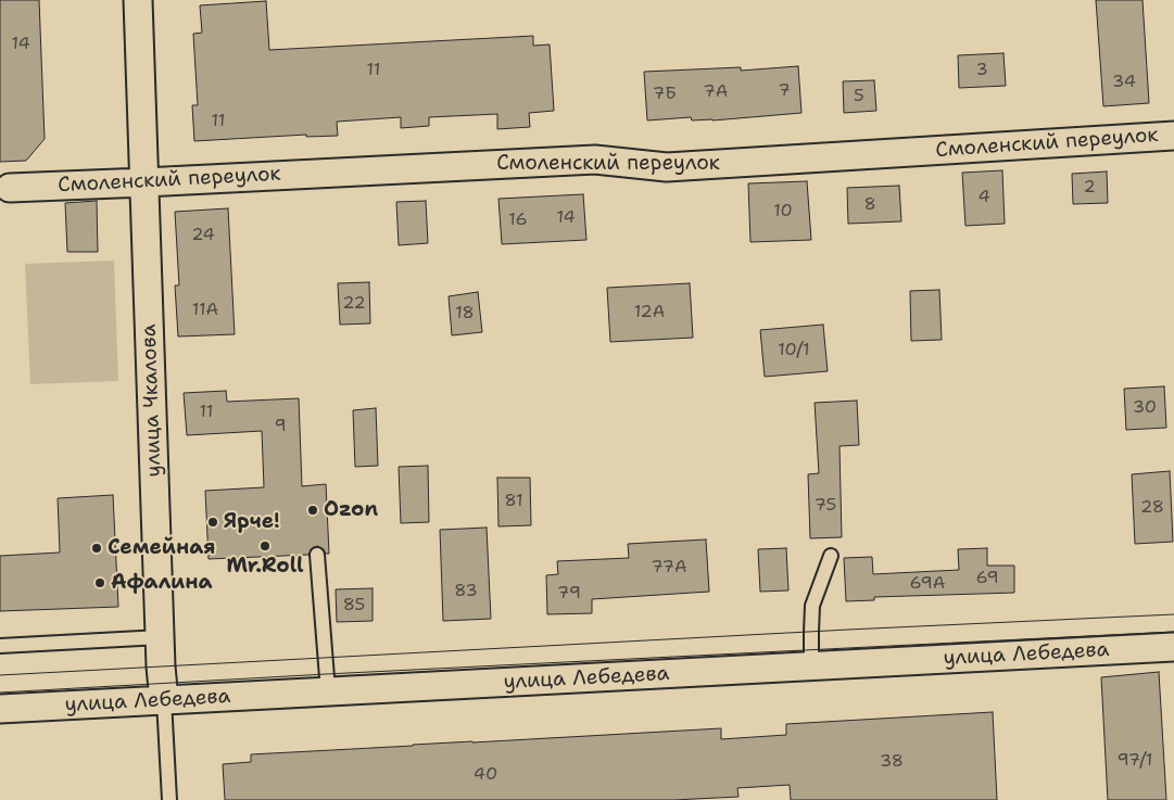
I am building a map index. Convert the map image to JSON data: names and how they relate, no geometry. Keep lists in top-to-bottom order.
{
  "streets": {
    "street": ["Смоленский переулок", "улица Чкалова", "улица Лебедева"]
  },
  "crossings": [
    ["Смоленский переулок", "улица Чкалова"],
    ["улица Чкалова", "улица Лебедева"]
  ],
  "places": [
    "Ozon",
    "Ярче!",
    "Mr.Roll",
    "Семейная",
    "Афалина"
  ],
  "house_numbers": [
    "14",
    "11",
    "3",
    "34",
    "7",
    "7А",
    "7Б",
    "5",
    "11",
    "2",
    "4",
    "8",
    "10",
    "14",
    "16",
    "24",
    "22",
    "11А",
    "12А",
    "18",
    "10/1",
    "30",
    "11",
    "9",
    "81",
    "75",
    "28",
    "77А",
    "69",
    "69А",
    "83",
    "79",
    "85",
    "97/1",
    "38",
    "40"
  ]
}
